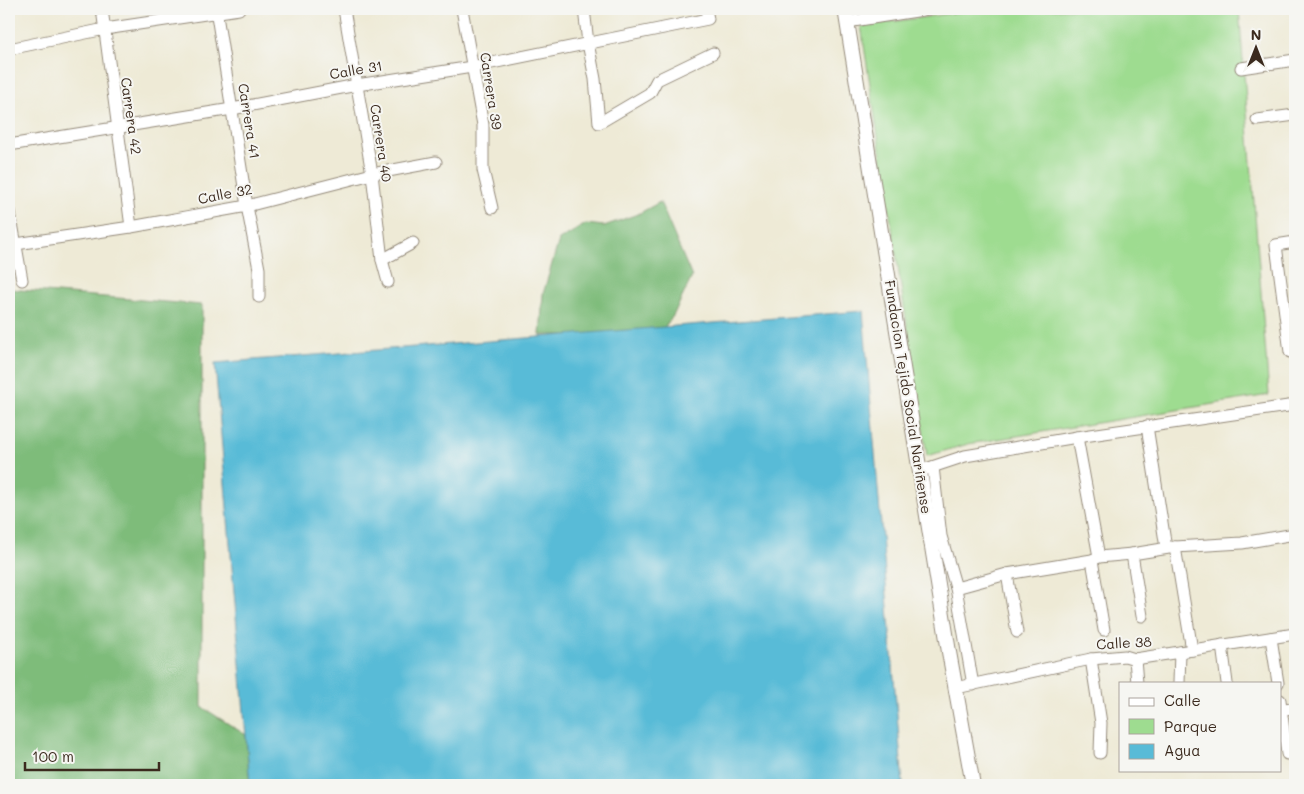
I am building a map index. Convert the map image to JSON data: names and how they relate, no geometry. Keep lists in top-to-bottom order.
{
  "streets": {
    "main road": ["Fundacion Tejido Social Nariñense"],
    "street": [
      "Calle 31",
      "Carrera 39",
      "Carrera 42",
      "Carrera 41",
      "Carrera 40",
      "Calle 32",
      "Calle 38"
    ]
  },
  "crossings": [
    ["Calle 31", "Carrera 39"],
    ["Calle 31", "Carrera 42"],
    ["Calle 31", "Carrera 41"],
    ["Calle 31", "Carrera 40"],
    ["Carrera 42", "Calle 32"],
    ["Carrera 41", "Calle 32"],
    ["Carrera 40", "Calle 32"],
    ["Fundacion Tejido Social Nariñense", "Calle 38"]
  ],
  "legend": ["Calle", "Parque", "Agua"],
  "scale_bar": "100 m",
  "north": "top"
}
